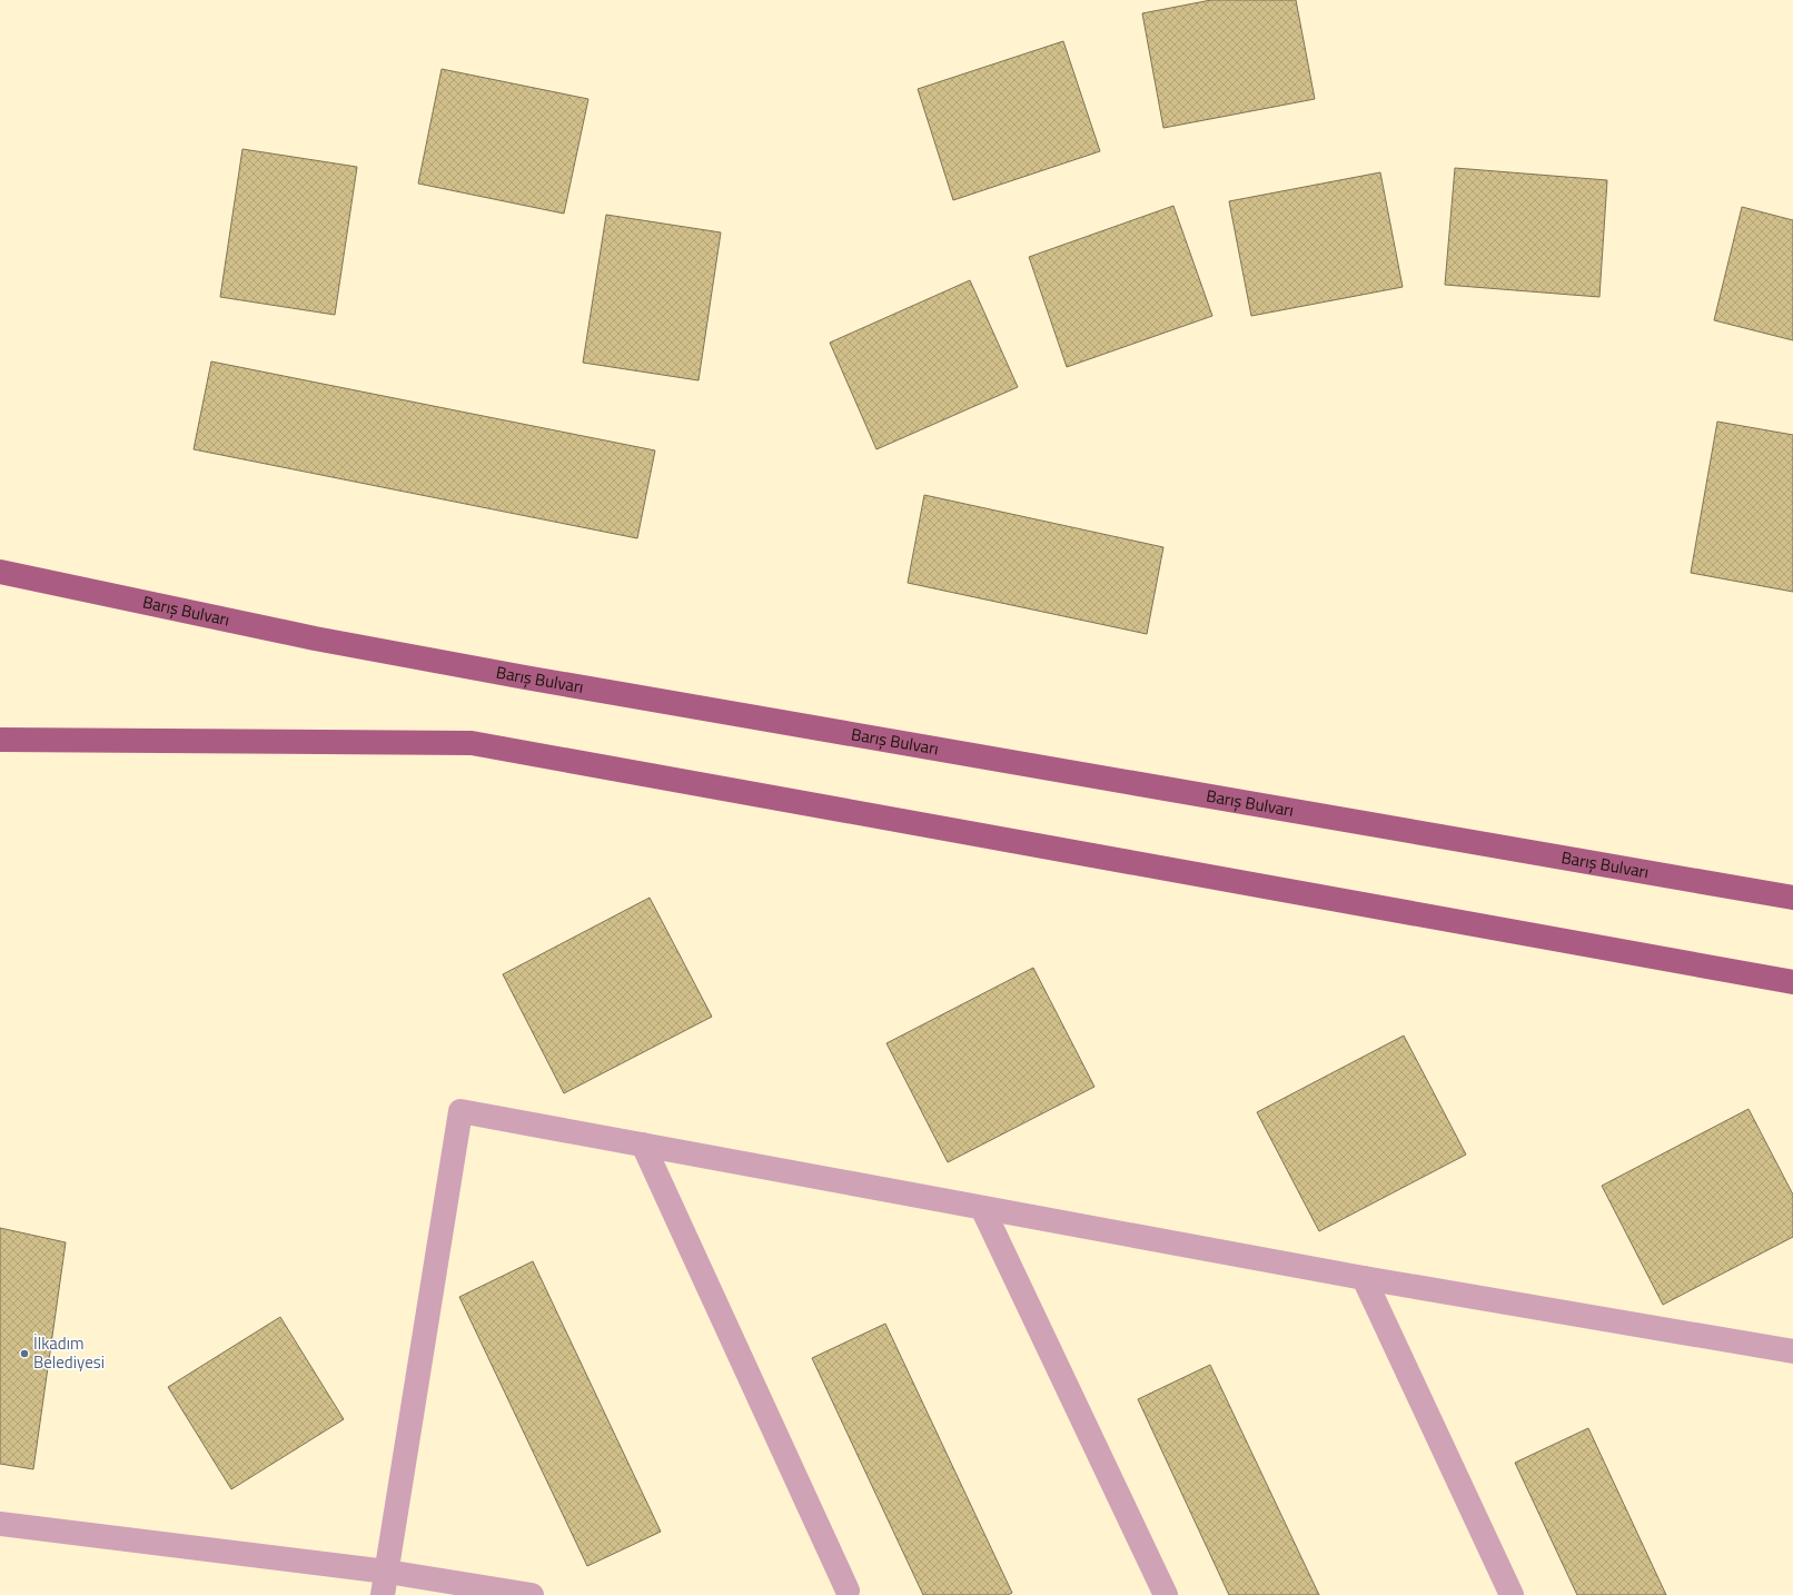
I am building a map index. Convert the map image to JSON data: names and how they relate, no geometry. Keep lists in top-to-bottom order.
{
  "streets": {
    "main road": ["Barış Bulvarı"]
  },
  "places": ["İlkadım Belediyesi"]
}
